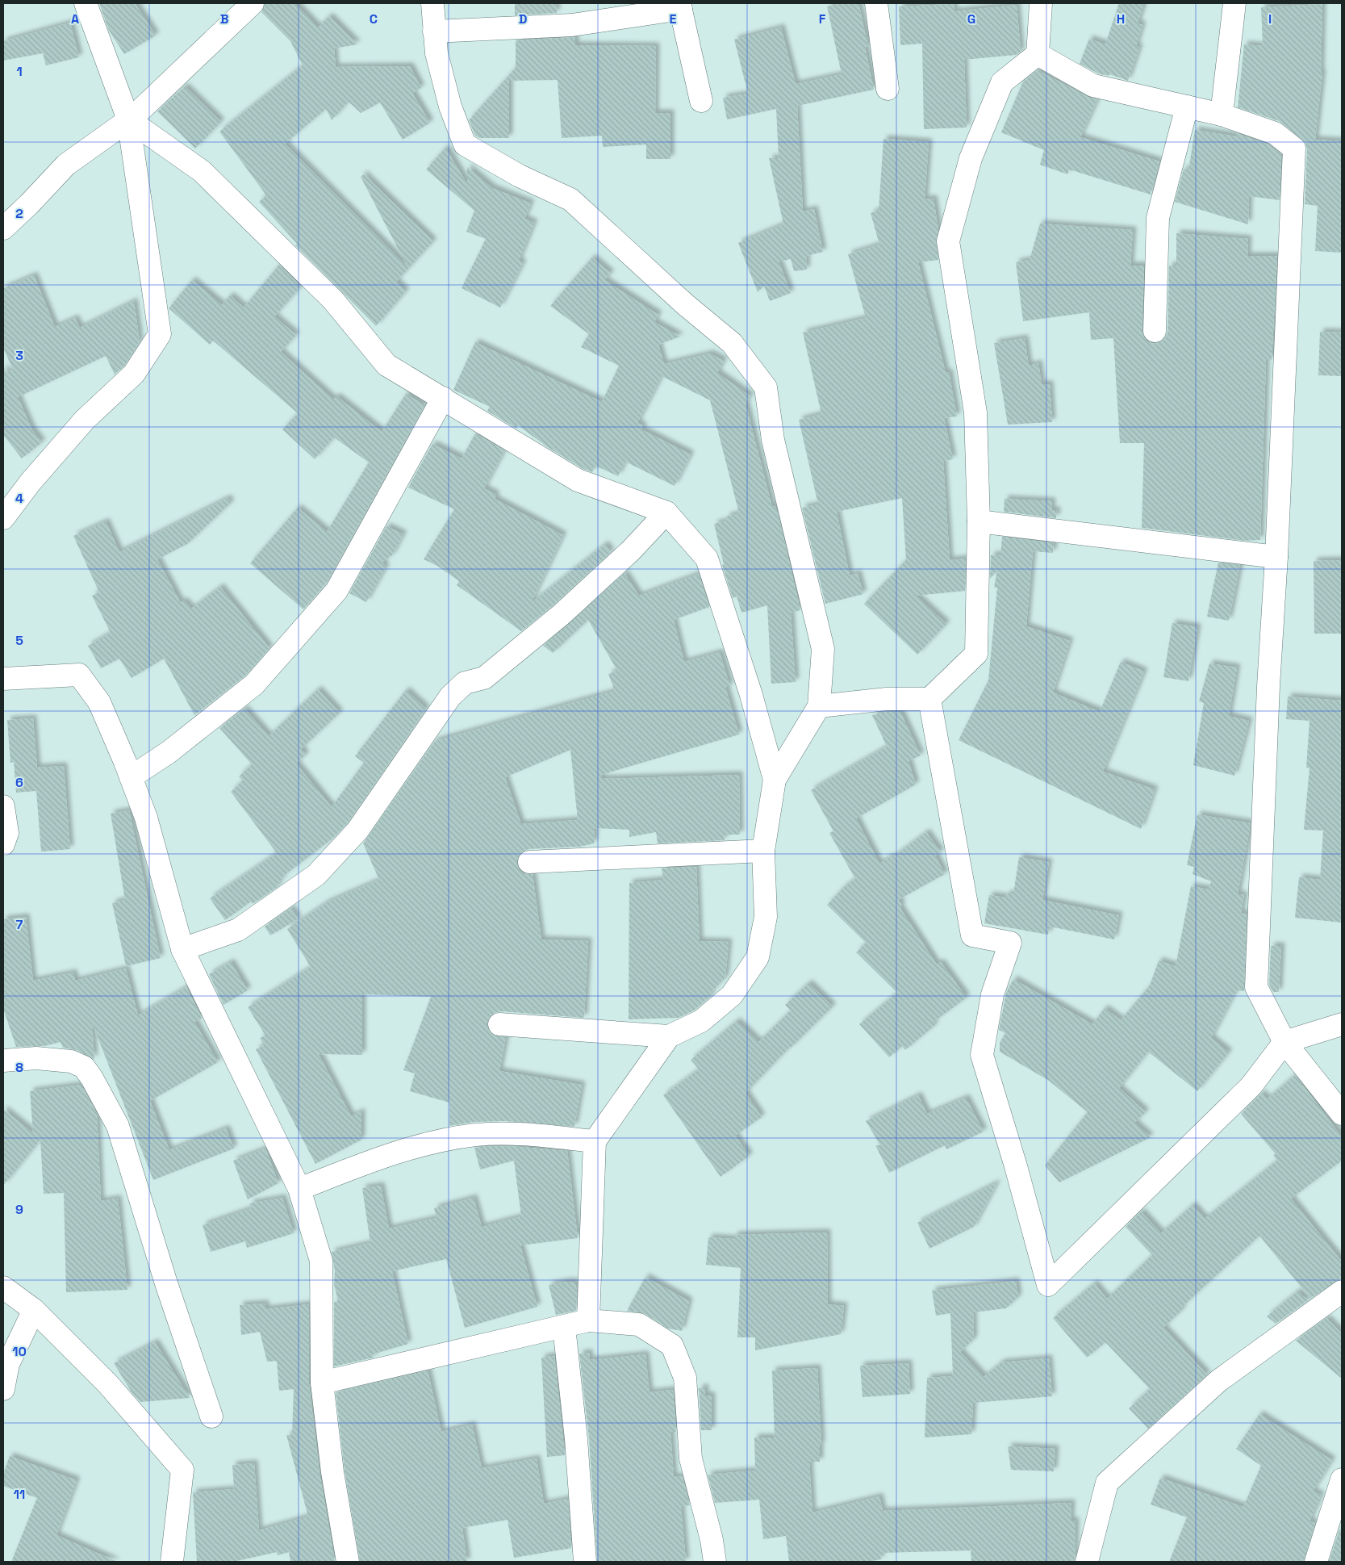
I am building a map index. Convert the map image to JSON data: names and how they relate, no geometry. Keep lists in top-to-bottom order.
{
  "grid": {
    "columns": [
      "A",
      "B",
      "C",
      "D",
      "E",
      "F",
      "G",
      "H",
      "I"
    ],
    "rows": [
      "1",
      "2",
      "3",
      "4",
      "5",
      "6",
      "7",
      "8",
      "9",
      "10",
      "11"
    ]
  }
}
